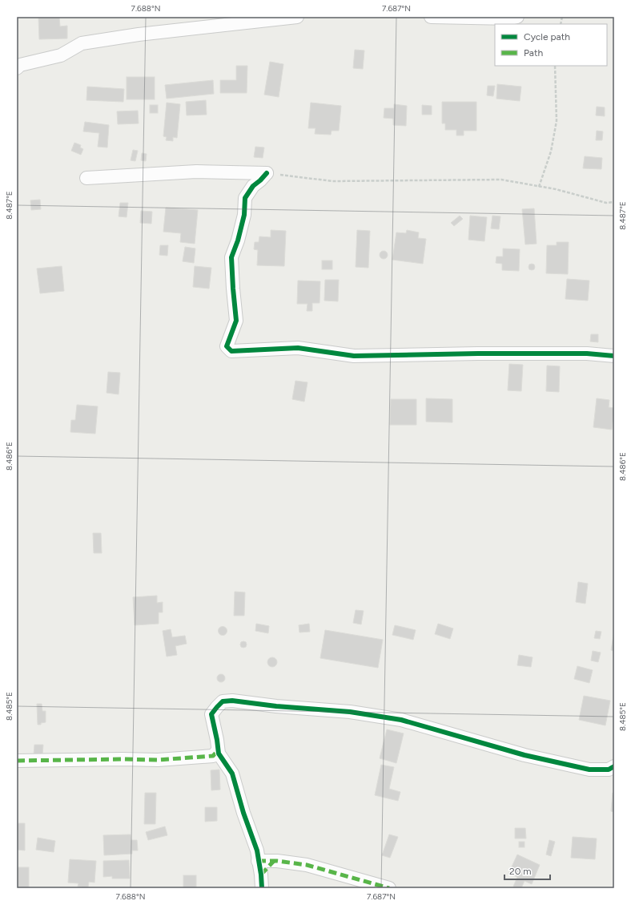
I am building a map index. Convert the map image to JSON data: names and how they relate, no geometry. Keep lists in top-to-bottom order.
{
  "legend": ["Cycle path", "Path"],
  "scale_bar": "20 m",
  "coordinates": [
    "7.688°N",
    "7.687°N",
    "8.487°E",
    "8.486°E",
    "8.485°E"
  ]
}
